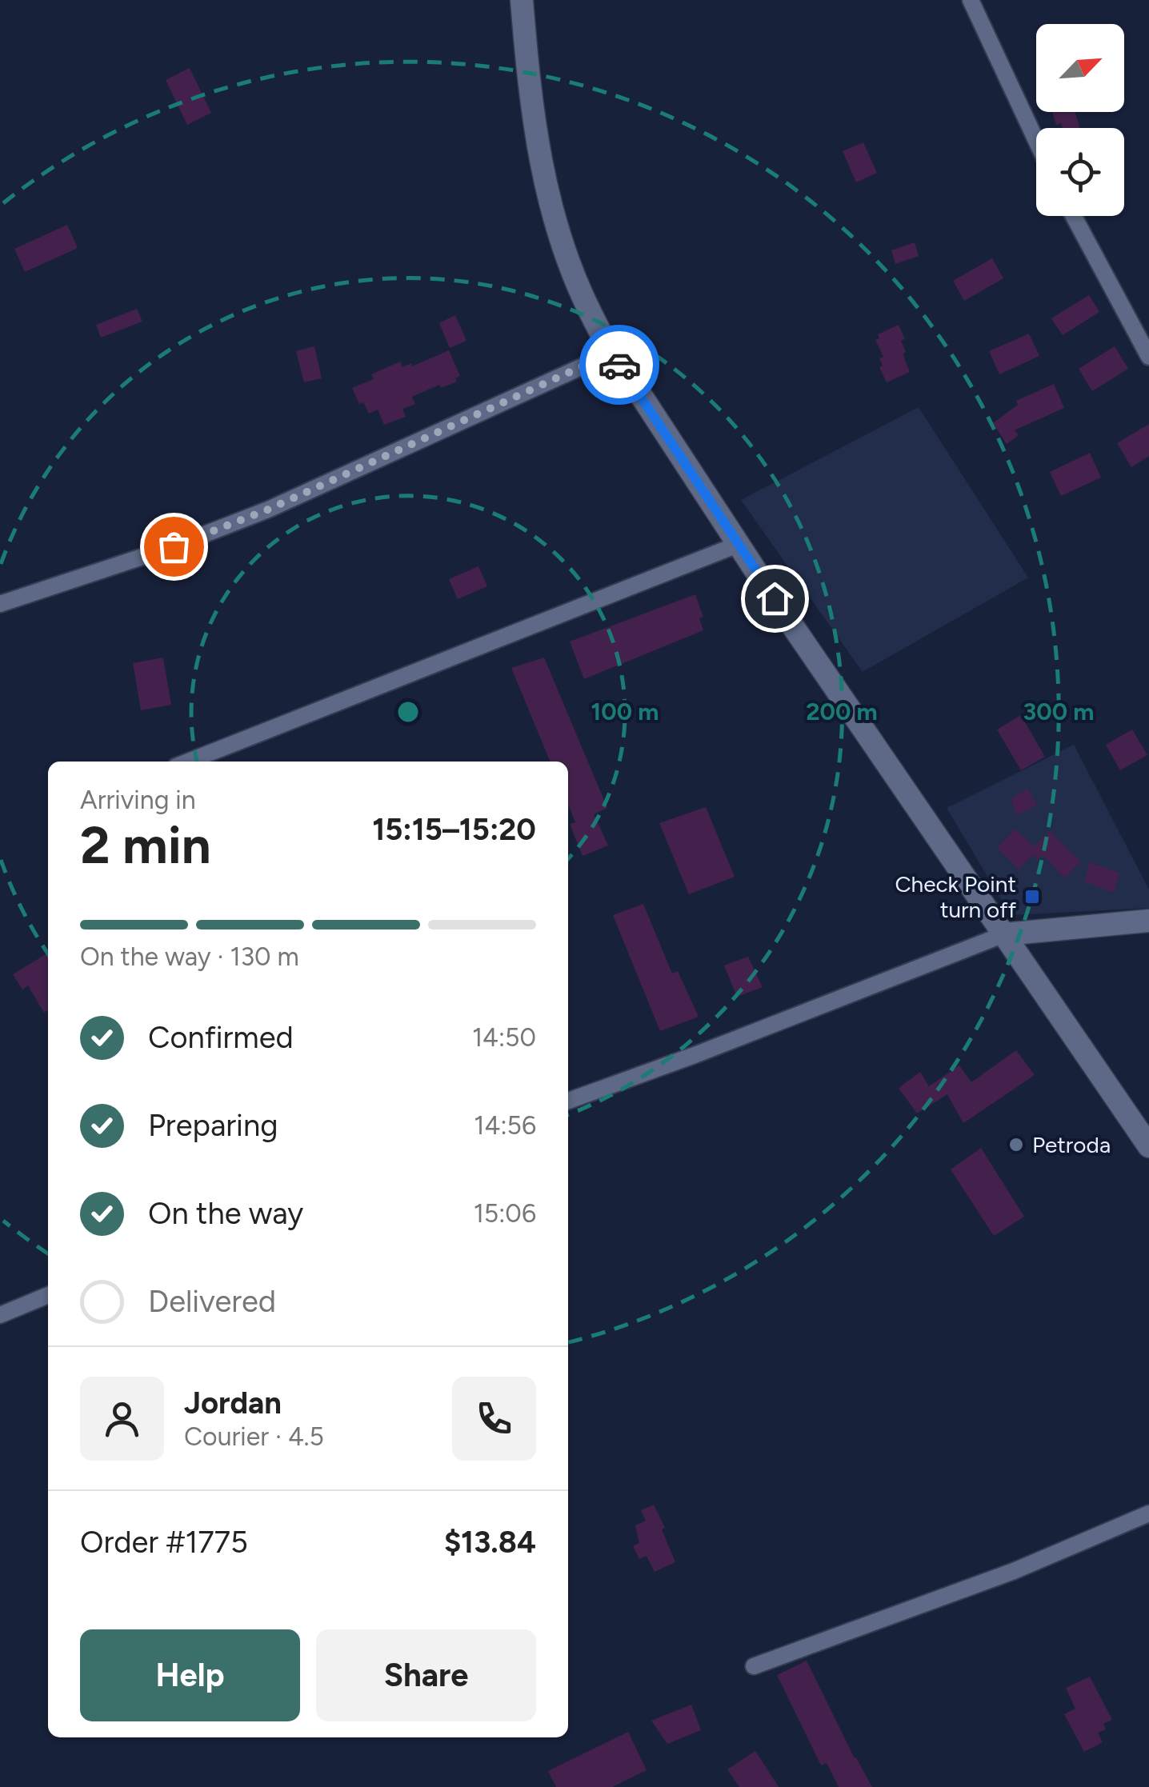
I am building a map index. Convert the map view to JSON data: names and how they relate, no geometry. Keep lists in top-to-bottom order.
{
  "places": {
    "transit": ["Check Point turn off"],
    "other": ["Petroda"]
  },
  "north": "top right",
  "page": {
    "heading": ["2 min", "Arriving in", "15:15–15:20"],
    "panel": [
      "Jordan",
      "Courier · 4.5",
      "Order #1775",
      "$13.84"
    ],
    "bar": "On the way · 130 m",
    "list": [
      ["Confirmed", "14:50"],
      ["Preparing", "14:56"],
      ["On the way", "15:06"],
      "Delivered"
    ],
    "buttons": ["Help", "Share"]
  },
  "rings": ["100 m", "200 m", "300 m"]
}
